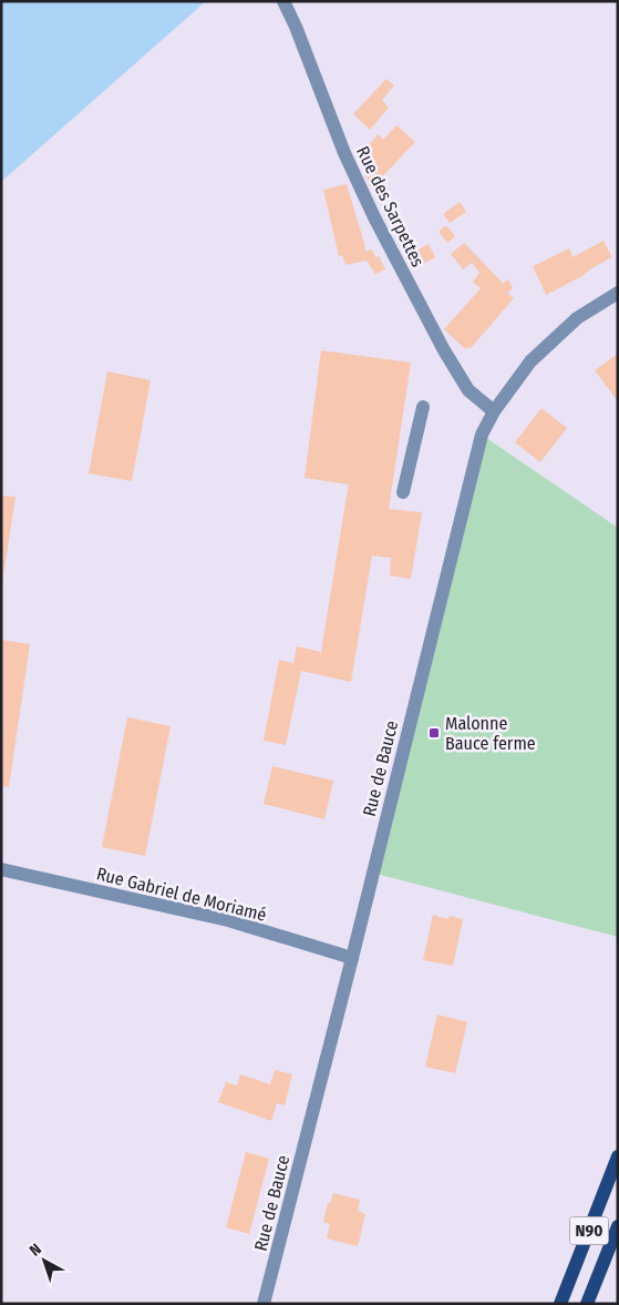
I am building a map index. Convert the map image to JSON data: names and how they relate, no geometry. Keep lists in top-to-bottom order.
{
  "streets": {
    "main road": ["N90"],
    "street": ["Rue des Sarpettes", "Rue de Bauce", "Rue Gabriel de Moriamé"]
  },
  "crossings": [
    ["Rue des Sarpettes", "Rue de Bauce"],
    ["Rue de Bauce", "Rue Gabriel de Moriamé"]
  ],
  "places": {
    "transit": ["Malonne Bauce ferme"]
  },
  "north": "top left"
}
